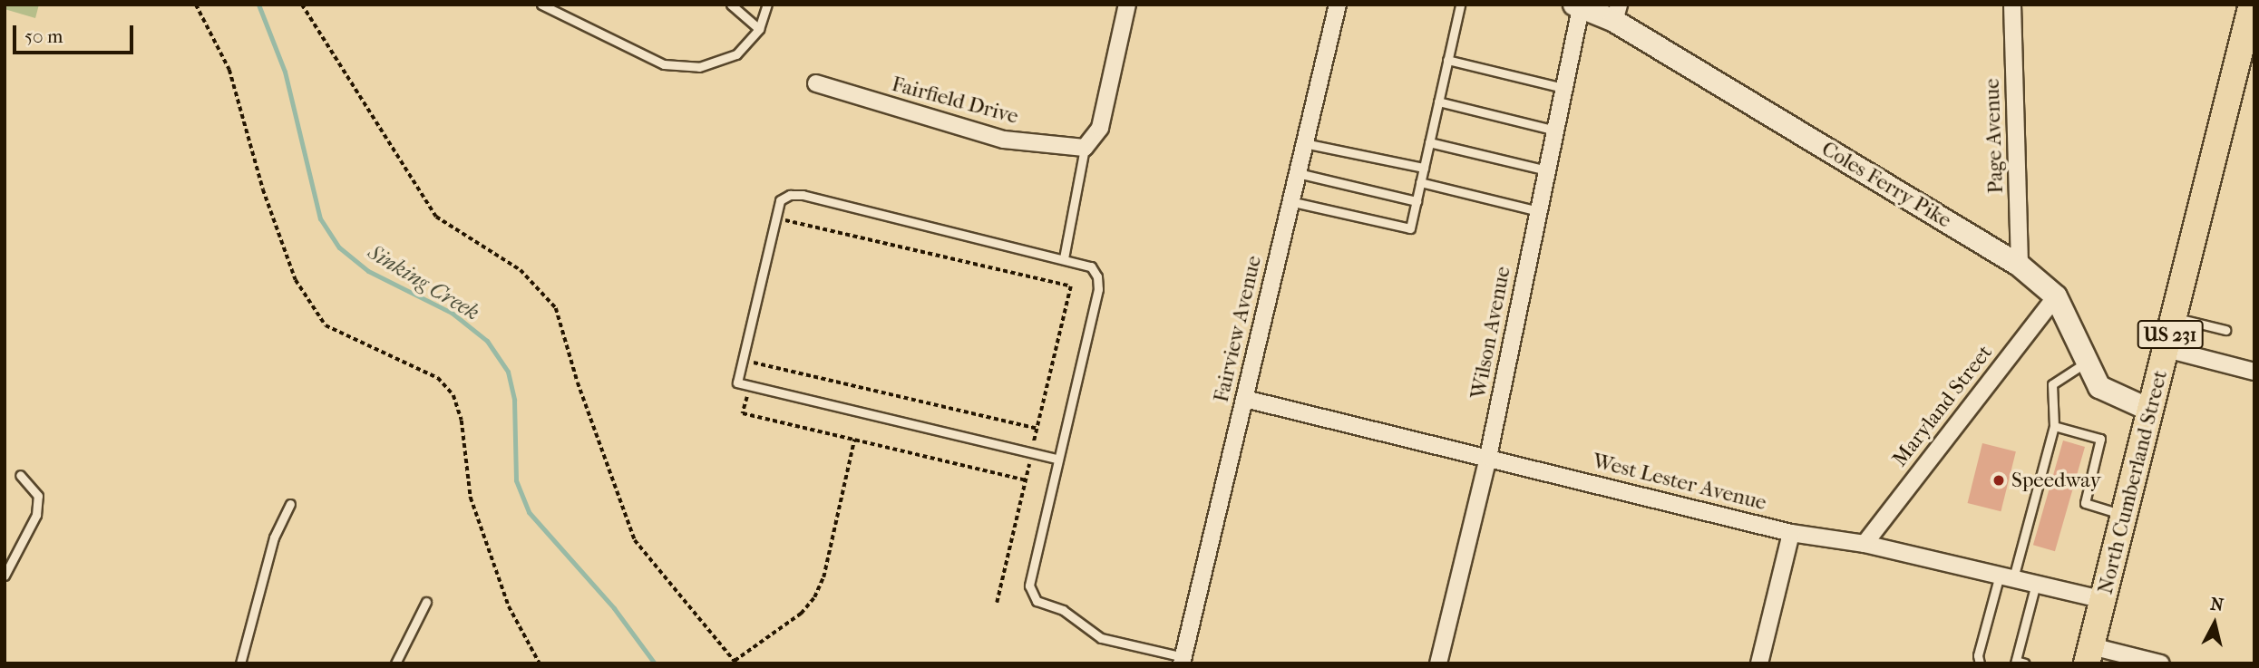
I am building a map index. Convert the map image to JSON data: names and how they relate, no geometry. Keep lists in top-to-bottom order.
{
  "streets": {
    "main road": ["US 231", "North Cumberland Street"],
    "street": [
      "Fairfield Drive",
      "Page Avenue",
      "Coles Ferry Pike",
      "Fairview Avenue",
      "Wilson Avenue",
      "Maryland Street",
      "West Lester Avenue"
    ]
  },
  "crossings": [
    ["Page Avenue", "Coles Ferry Pike"],
    ["Coles Ferry Pike", "Wilson Avenue"],
    ["Coles Ferry Pike", "Maryland Street"],
    ["Coles Ferry Pike", "North Cumberland Street"],
    ["Fairview Avenue", "West Lester Avenue"],
    ["Wilson Avenue", "West Lester Avenue"],
    ["Maryland Street", "West Lester Avenue"],
    ["West Lester Avenue", "North Cumberland Street"]
  ],
  "water": ["Sinking Creek"],
  "places": ["Speedway"],
  "scale_bar": "50 m",
  "north": "top"
}
